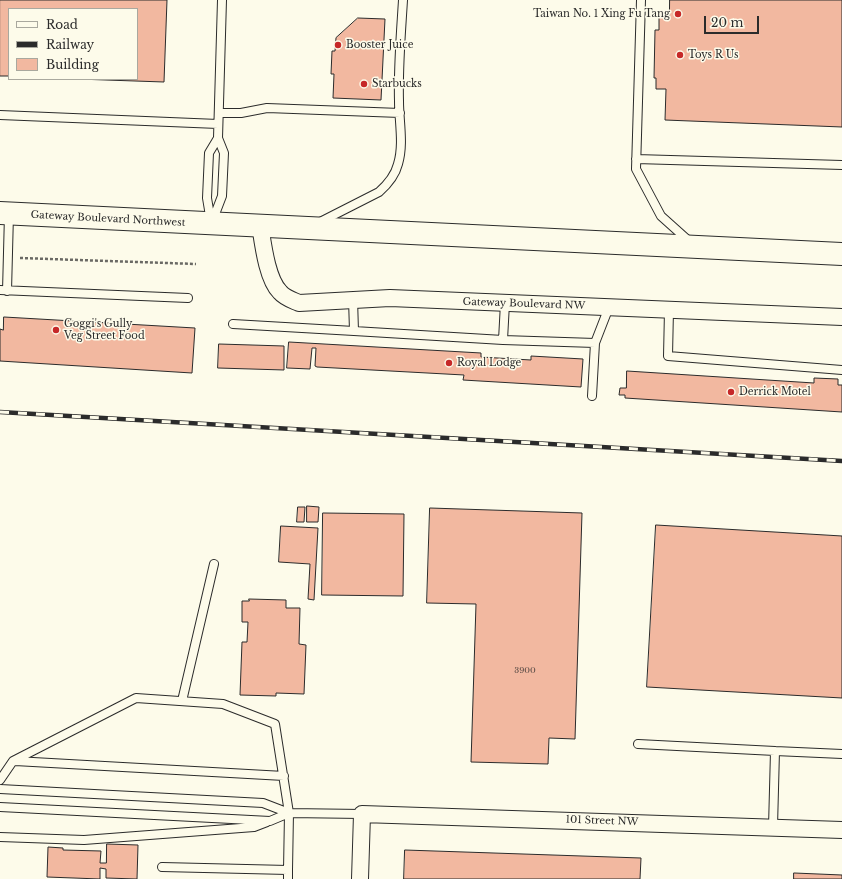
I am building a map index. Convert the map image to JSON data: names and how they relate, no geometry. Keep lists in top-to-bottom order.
{
  "streets": {
    "highway": ["Gateway Boulevard Northwest"],
    "street": ["Gateway Boulevard NW", "101 Street NW"]
  },
  "places": [
    "Taiwan No. 1 Xing Fu Tang",
    "Booster Juice",
    "Toys R Us",
    "Starbucks",
    "Goggi's Gully Veg Street Food",
    "Royal Lodge",
    "Derrick Motel"
  ],
  "house_numbers": ["3900"],
  "legend": ["Road", "Railway", "Building"],
  "scale_bar": "20 m"
}
